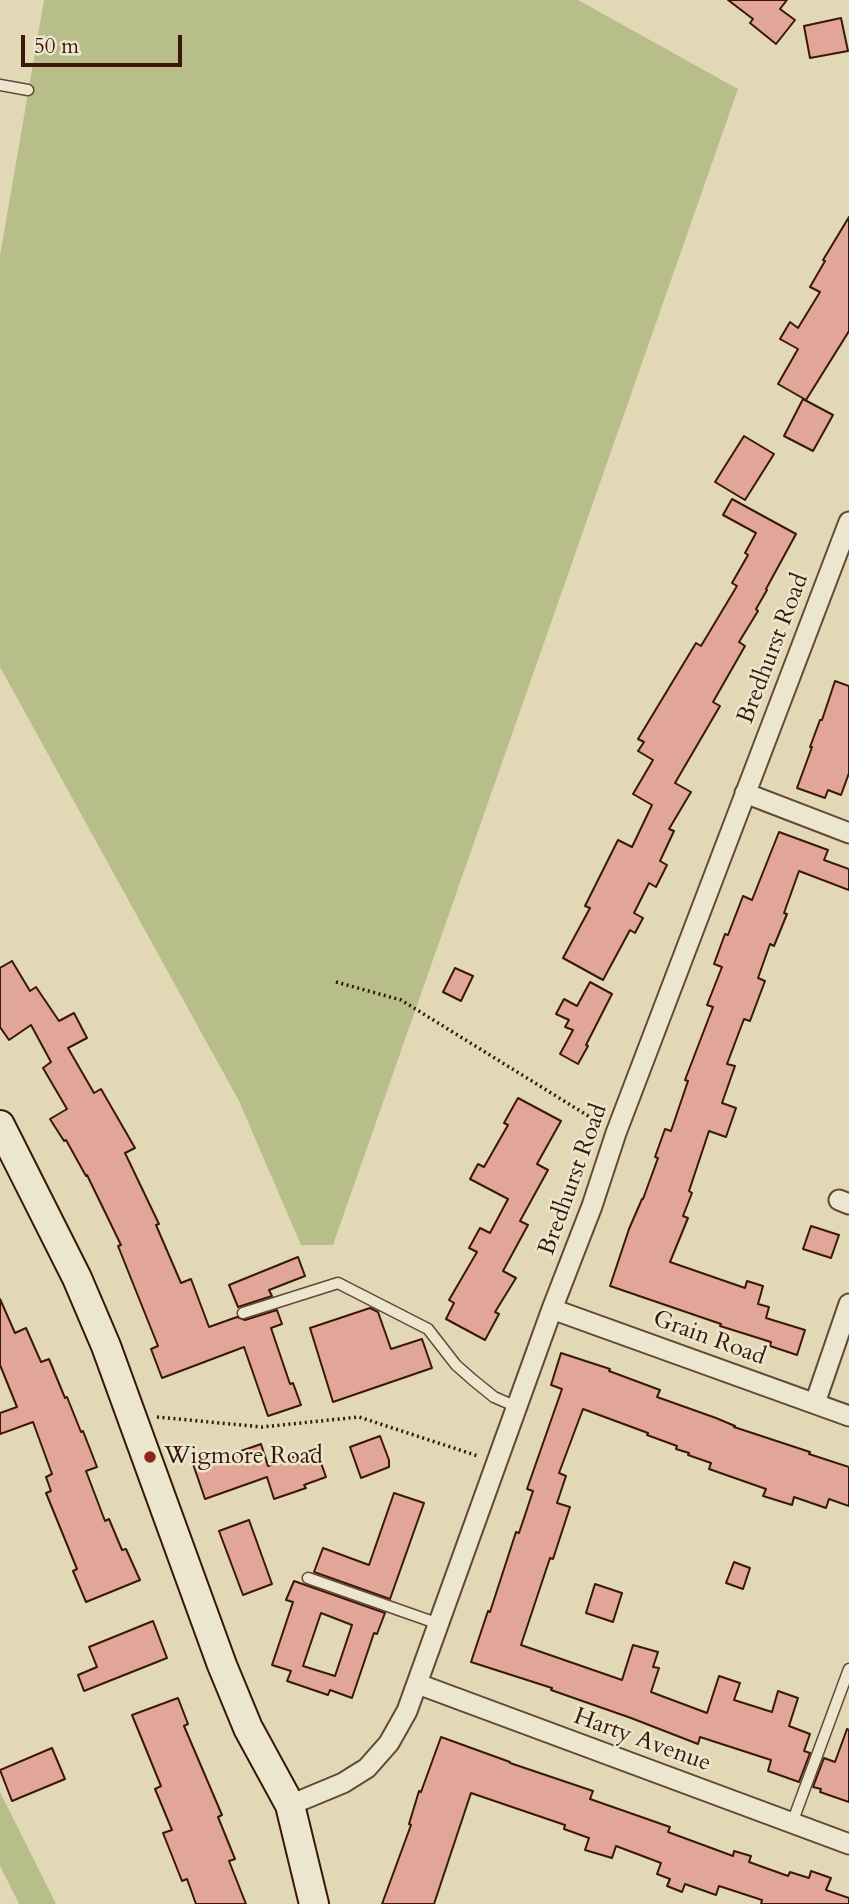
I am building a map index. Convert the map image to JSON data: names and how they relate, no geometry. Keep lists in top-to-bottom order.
{
  "streets": {
    "street": ["Bredhurst Road", "Grain Road", "Harty Avenue"]
  },
  "crossings": [
    ["Bredhurst Road", "Grain Road"],
    ["Bredhurst Road", "Harty Avenue"]
  ],
  "places": ["Wigmore Road"],
  "scale_bar": "50 m"
}
